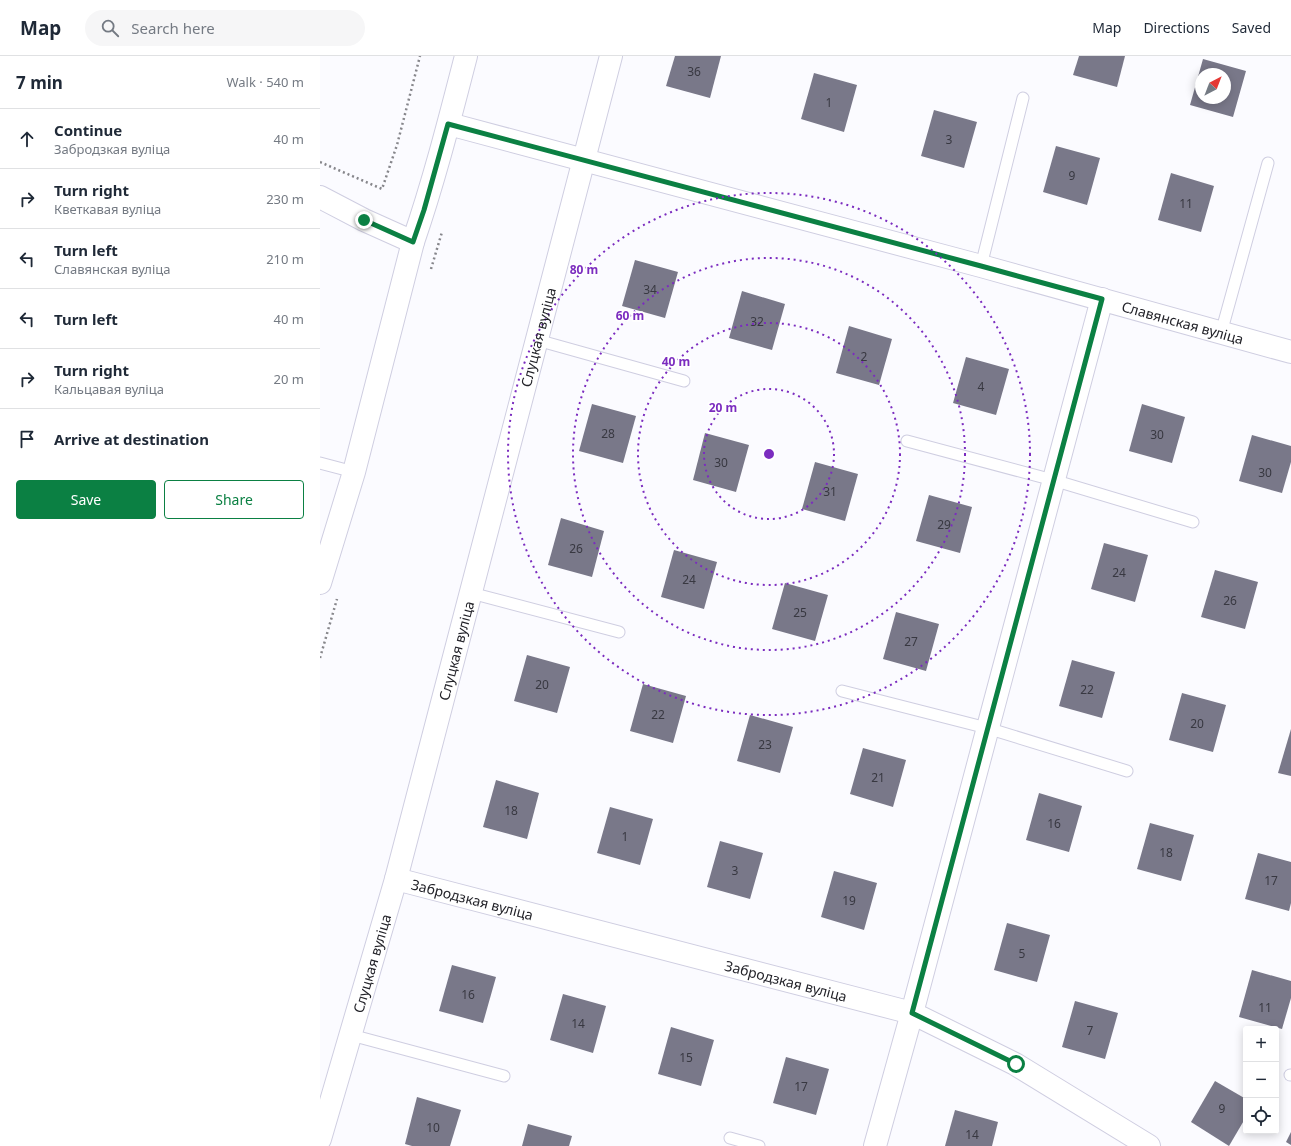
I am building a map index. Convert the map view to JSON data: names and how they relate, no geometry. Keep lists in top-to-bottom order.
{
  "streets": {
    "street": ["Славянская вуліца", "Слуцкая вуліца", "Забродзкая вуліца"]
  },
  "crossings": [
    ["Славянская вуліца", "Слуцкая вуліца"],
    ["Слуцкая вуліца", "Забродзкая вуліца"]
  ],
  "house_numbers": [
    "36",
    "1",
    "3",
    "9",
    "11",
    "34",
    "32",
    "2",
    "4",
    "28",
    "30",
    "30",
    "30",
    "31",
    "29",
    "26",
    "24",
    "24",
    "26",
    "25",
    "27",
    "20",
    "22",
    "22",
    "20",
    "23",
    "21",
    "18",
    "16",
    "1",
    "18",
    "3",
    "17",
    "19",
    "5",
    "16",
    "11",
    "14",
    "7",
    "15",
    "17",
    "9",
    "10",
    "14"
  ],
  "north": "top right",
  "page": {
    "header": "Map",
    "search": "Search here",
    "nav": ["Map", "Directions", "Saved"],
    "heading": ["7 min", "Walk · 540 m"],
    "list": [
      ["Continue", "Забродзкая вуліца", "40 m"],
      ["Turn right", "Кветкавая вуліца", "230 m"],
      ["Turn left", "Славянская вуліца", "210 m"],
      ["Turn left", "40 m"],
      ["Turn right", "Кальцавая вуліца", "20 m"],
      "Arrive at destination"
    ],
    "buttons": ["Save", "Share"],
    "map_buttons": ["+", "−"]
  },
  "rings": [
    "80 m",
    "60 m",
    "40 m",
    "20 m"
  ]
}
